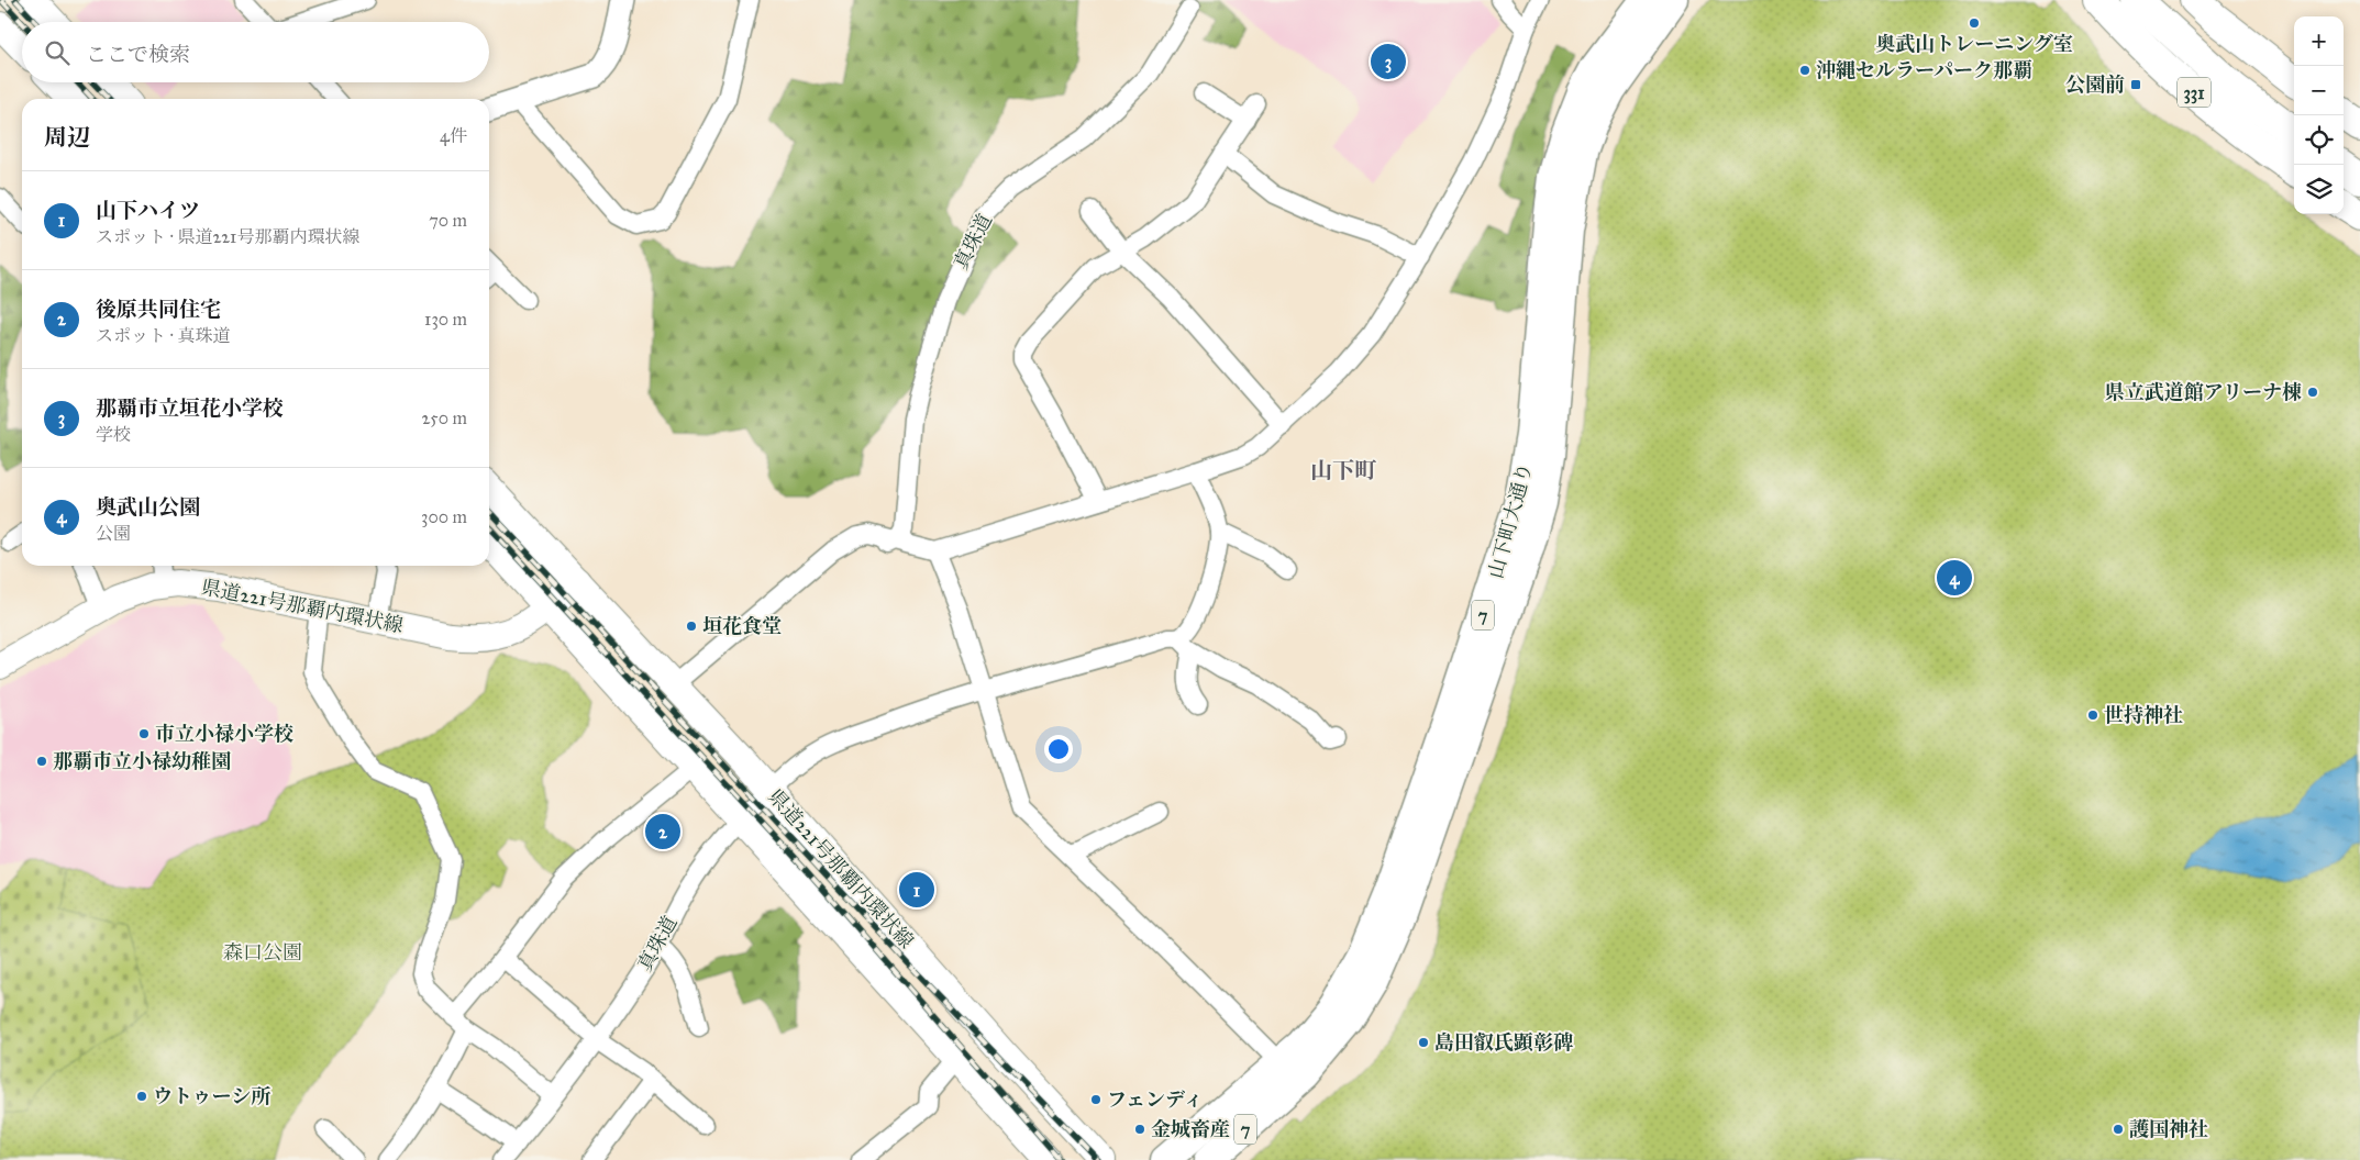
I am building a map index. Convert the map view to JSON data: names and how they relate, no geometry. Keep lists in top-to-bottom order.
{
  "streets": {
    "highway": ["331"],
    "main road": ["山下町大通り", "県道221号那覇内環状線", "7"],
    "street": ["真珠道"]
  },
  "crossings": [
    ["真珠道", "県道221号那覇内環状線"]
  ],
  "districts": ["山下町"],
  "parks": ["森口公園"],
  "places": {
    "other": [
      "奥武山トレーニング室",
      "沖縄セルラーパーク那覇",
      "県立武道館アリーナ棟",
      "垣花食堂",
      "世持神社",
      "市立小禄小学校",
      "那覇市立小禄幼稚園",
      "島田叡氏顕彰碑",
      "ウトゥーシ所",
      "フェンディ",
      "金城畜産",
      "護国神社"
    ],
    "transit": ["公園前"]
  },
  "page": {
    "map_buttons": ["+", "−"],
    "search": "ここで検索",
    "pins": [
      "3",
      "4",
      "2",
      "1"
    ],
    "heading": ["周辺", "4件"],
    "list": [
      {
        "mark": "1",
        "name": "山下ハイツ",
        "note": "スポット · 県道221号那覇内環状線",
        "value": "70 m"
      },
      {
        "mark": "2",
        "name": "後原共同住宅",
        "note": "スポット · 真珠道",
        "value": "130 m"
      },
      {
        "mark": "3",
        "name": "那覇市立垣花小学校",
        "note": "学校",
        "value": "250 m"
      },
      {
        "mark": "4",
        "name": "奥武山公園",
        "note": "公園",
        "value": "300 m"
      }
    ]
  }
}
